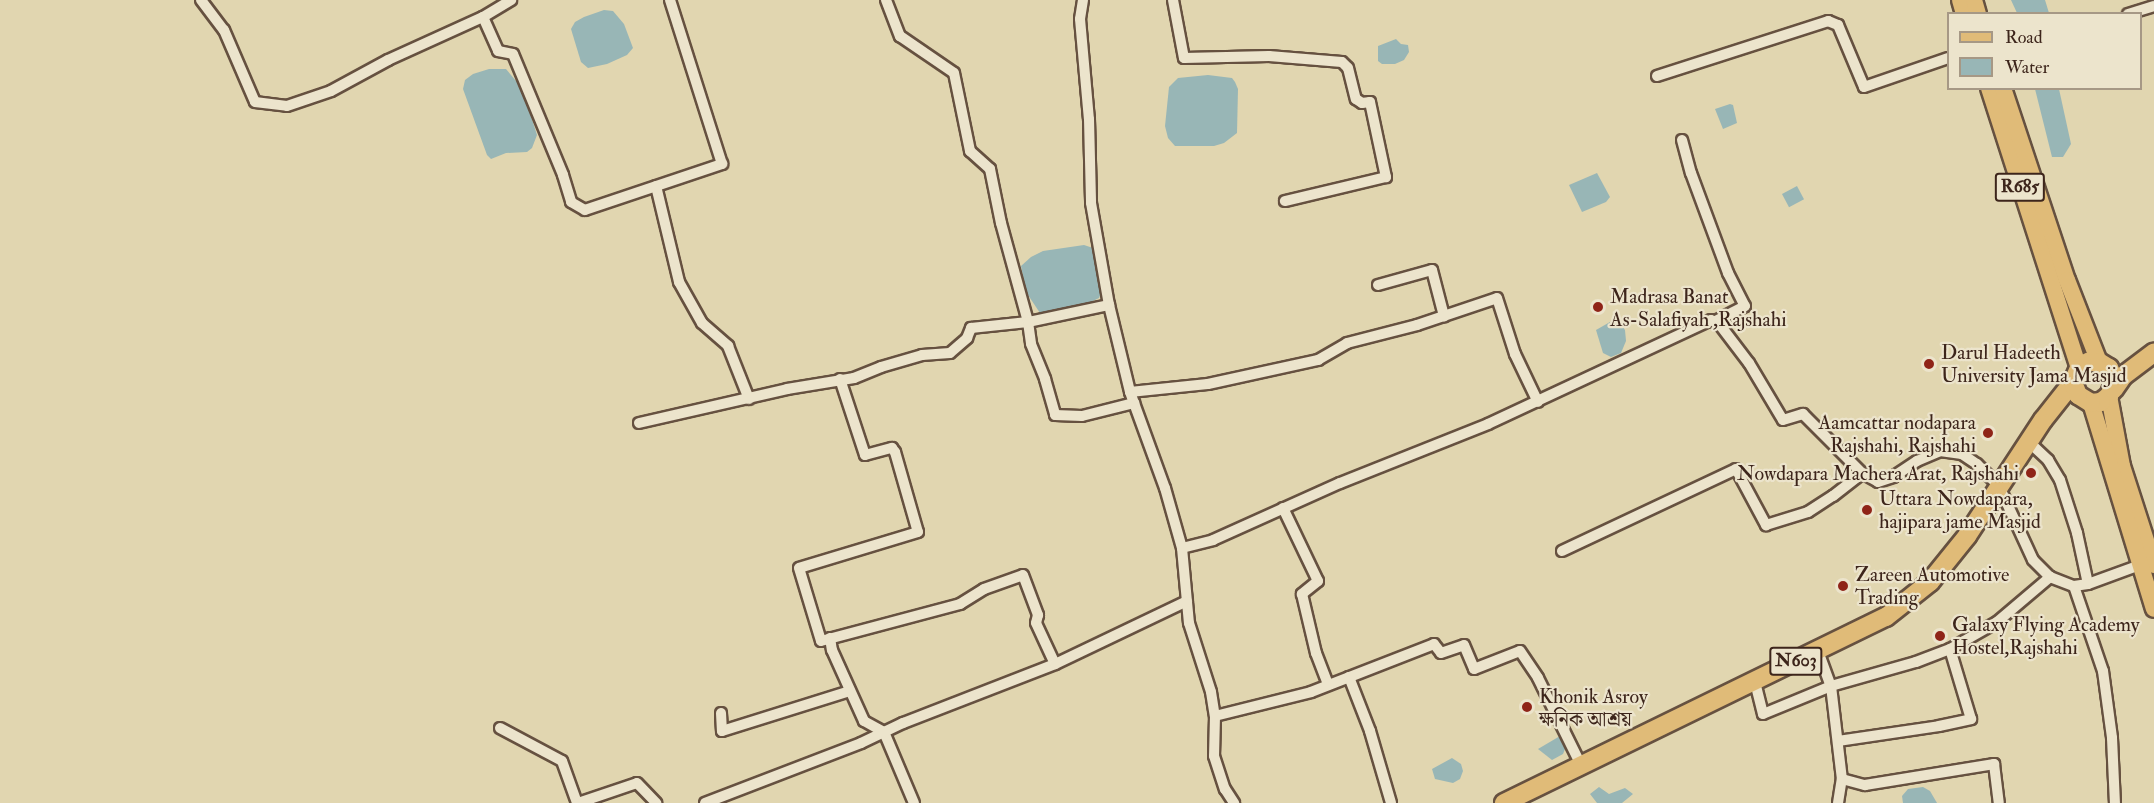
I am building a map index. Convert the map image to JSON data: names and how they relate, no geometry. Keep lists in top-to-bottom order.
{
  "streets": {
    "highway": ["N603"],
    "main road": ["R685"]
  },
  "crossings": [
    ["R685", "N603"]
  ],
  "places": [
    "Madrasa Banat As-Salafiyah ,Rajshahi",
    "Darul Hadeeth University Jama Masjid",
    "Aamcattar nodapara Rajshahi, Rajshahi",
    "Nowdapara Machera Arat, Rajshahi",
    "Uttara Nowdapara, hajipara jame Masjid",
    "Zareen Automotive Trading",
    "Galaxy Flying Academy Hostel,Rajshahi",
    "Khonik Asroy ক্ষনিক আশ্রয়"
  ],
  "legend": ["Road", "Water"]
}
